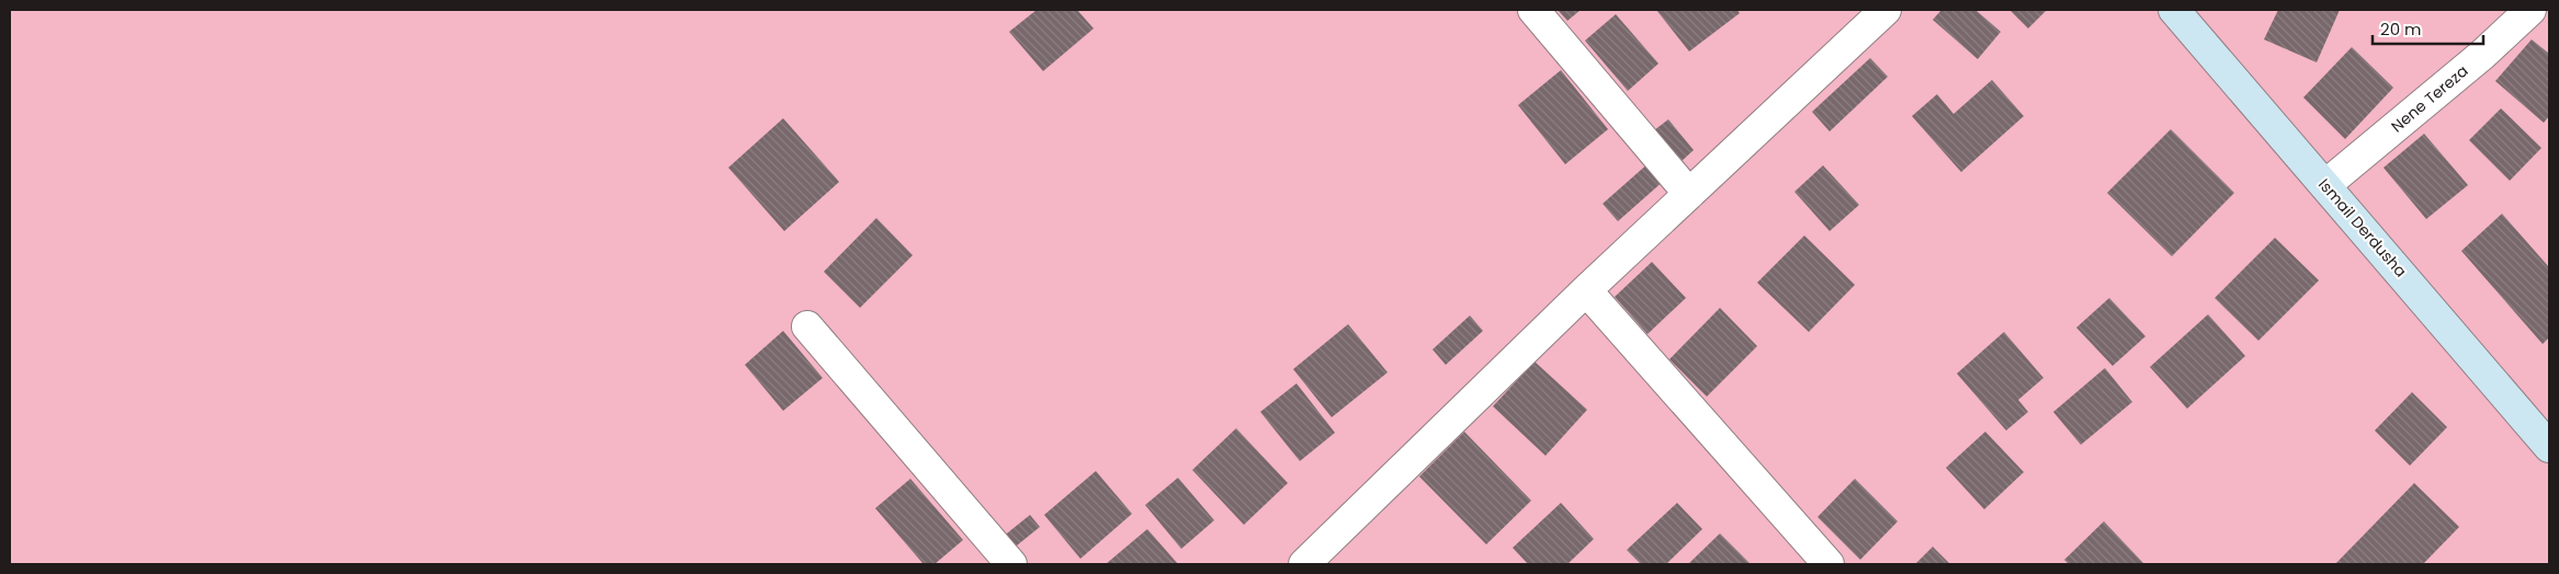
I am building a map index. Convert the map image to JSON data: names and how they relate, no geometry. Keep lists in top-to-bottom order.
{
  "streets": {
    "main road": ["Ismail Derdusha"],
    "street": ["Nene Tereza"]
  },
  "crossings": [
    ["Nene Tereza", "Ismail Derdusha"]
  ],
  "scale_bar": "20 m"
}
